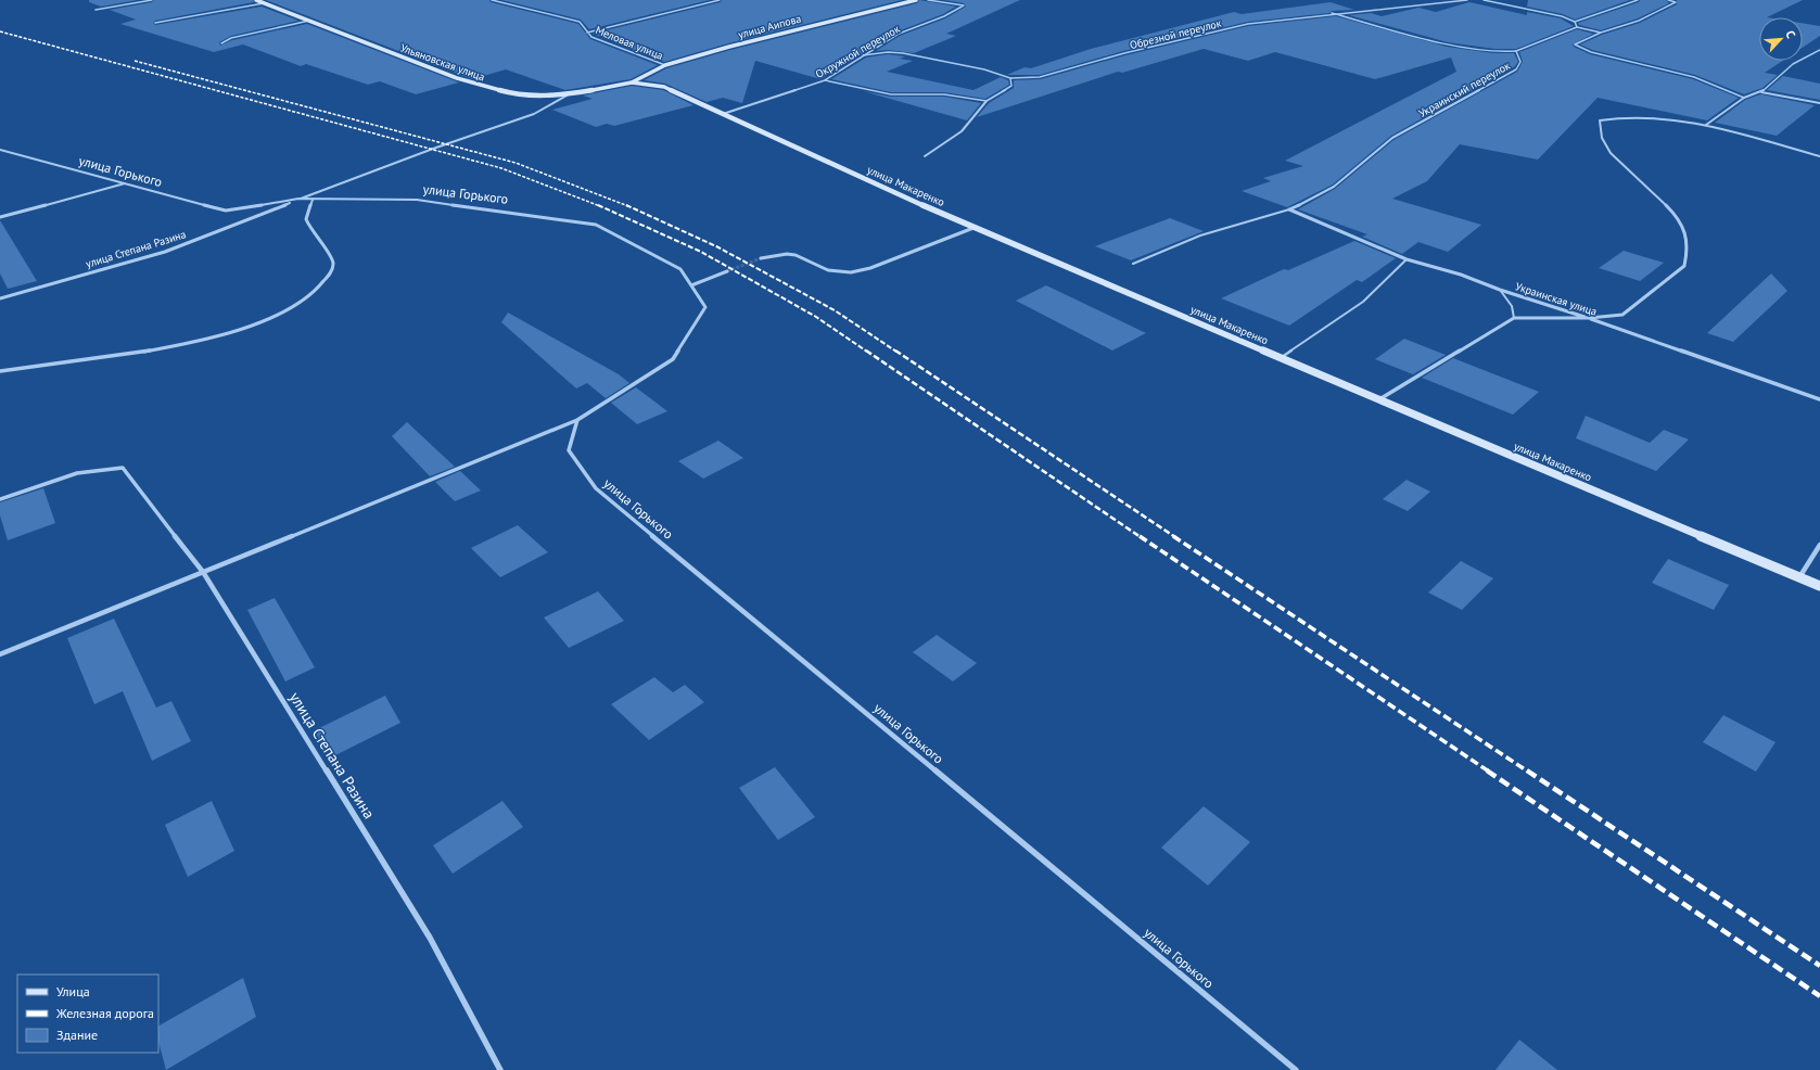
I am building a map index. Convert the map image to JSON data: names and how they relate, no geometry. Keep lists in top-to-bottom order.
{
  "streets": {
    "main road": ["улица Аипова", "Ульяновская улица", "улица Макаренко"],
    "street": [
      "Обрезной переулок",
      "Меловая улица",
      "Окружной переулок",
      "Украинский переулок",
      "улица Горького",
      "улица Степана Разина",
      "Украинская улица"
    ]
  },
  "crossings": [
    ["улица Аипова", "Меловая улица"],
    ["улица Аипова", "Ульяновская улица"],
    ["улица Аипова", "улица Макаренко"],
    ["Окружной переулок", "улица Макаренко"],
    ["Ульяновская улица", "улица Макаренко"],
    ["Украинский переулок", "Украинская улица"],
    ["улица Горького", "улица Степана Разина"]
  ],
  "legend": ["Улица", "Железная дорога", "Здание"],
  "north": "top right"
}
